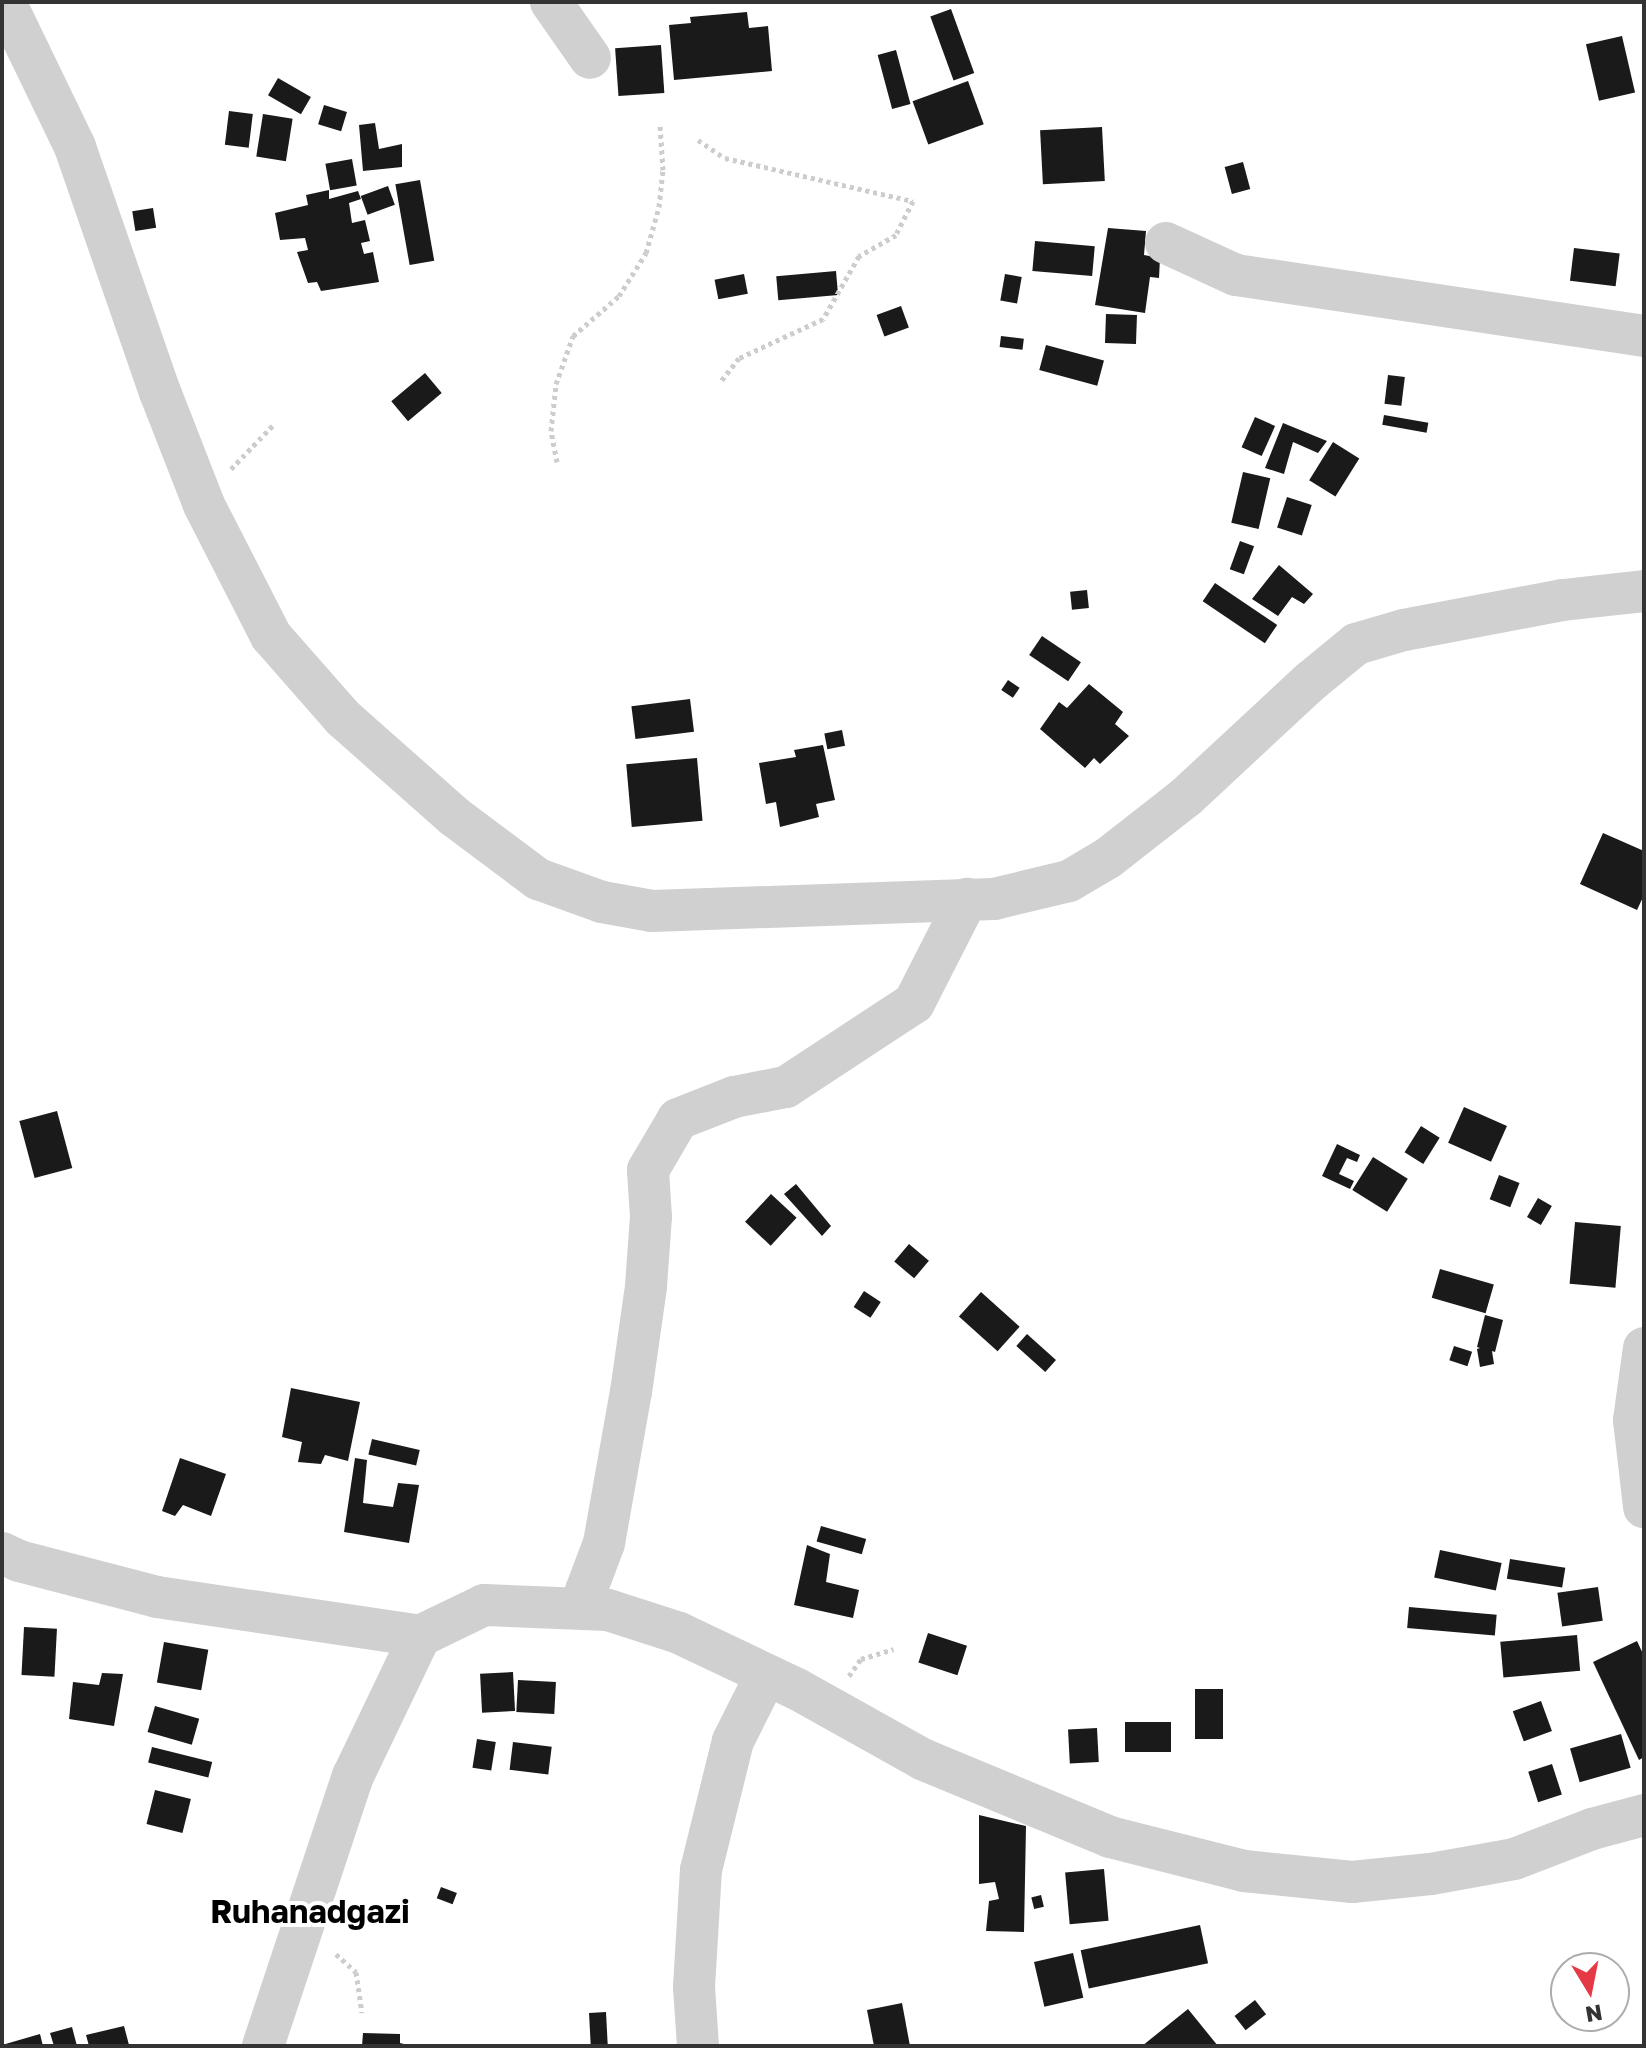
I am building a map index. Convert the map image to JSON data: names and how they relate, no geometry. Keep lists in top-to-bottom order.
{
  "districts": ["Ruhanadgazi"],
  "north": "bottom"
}
